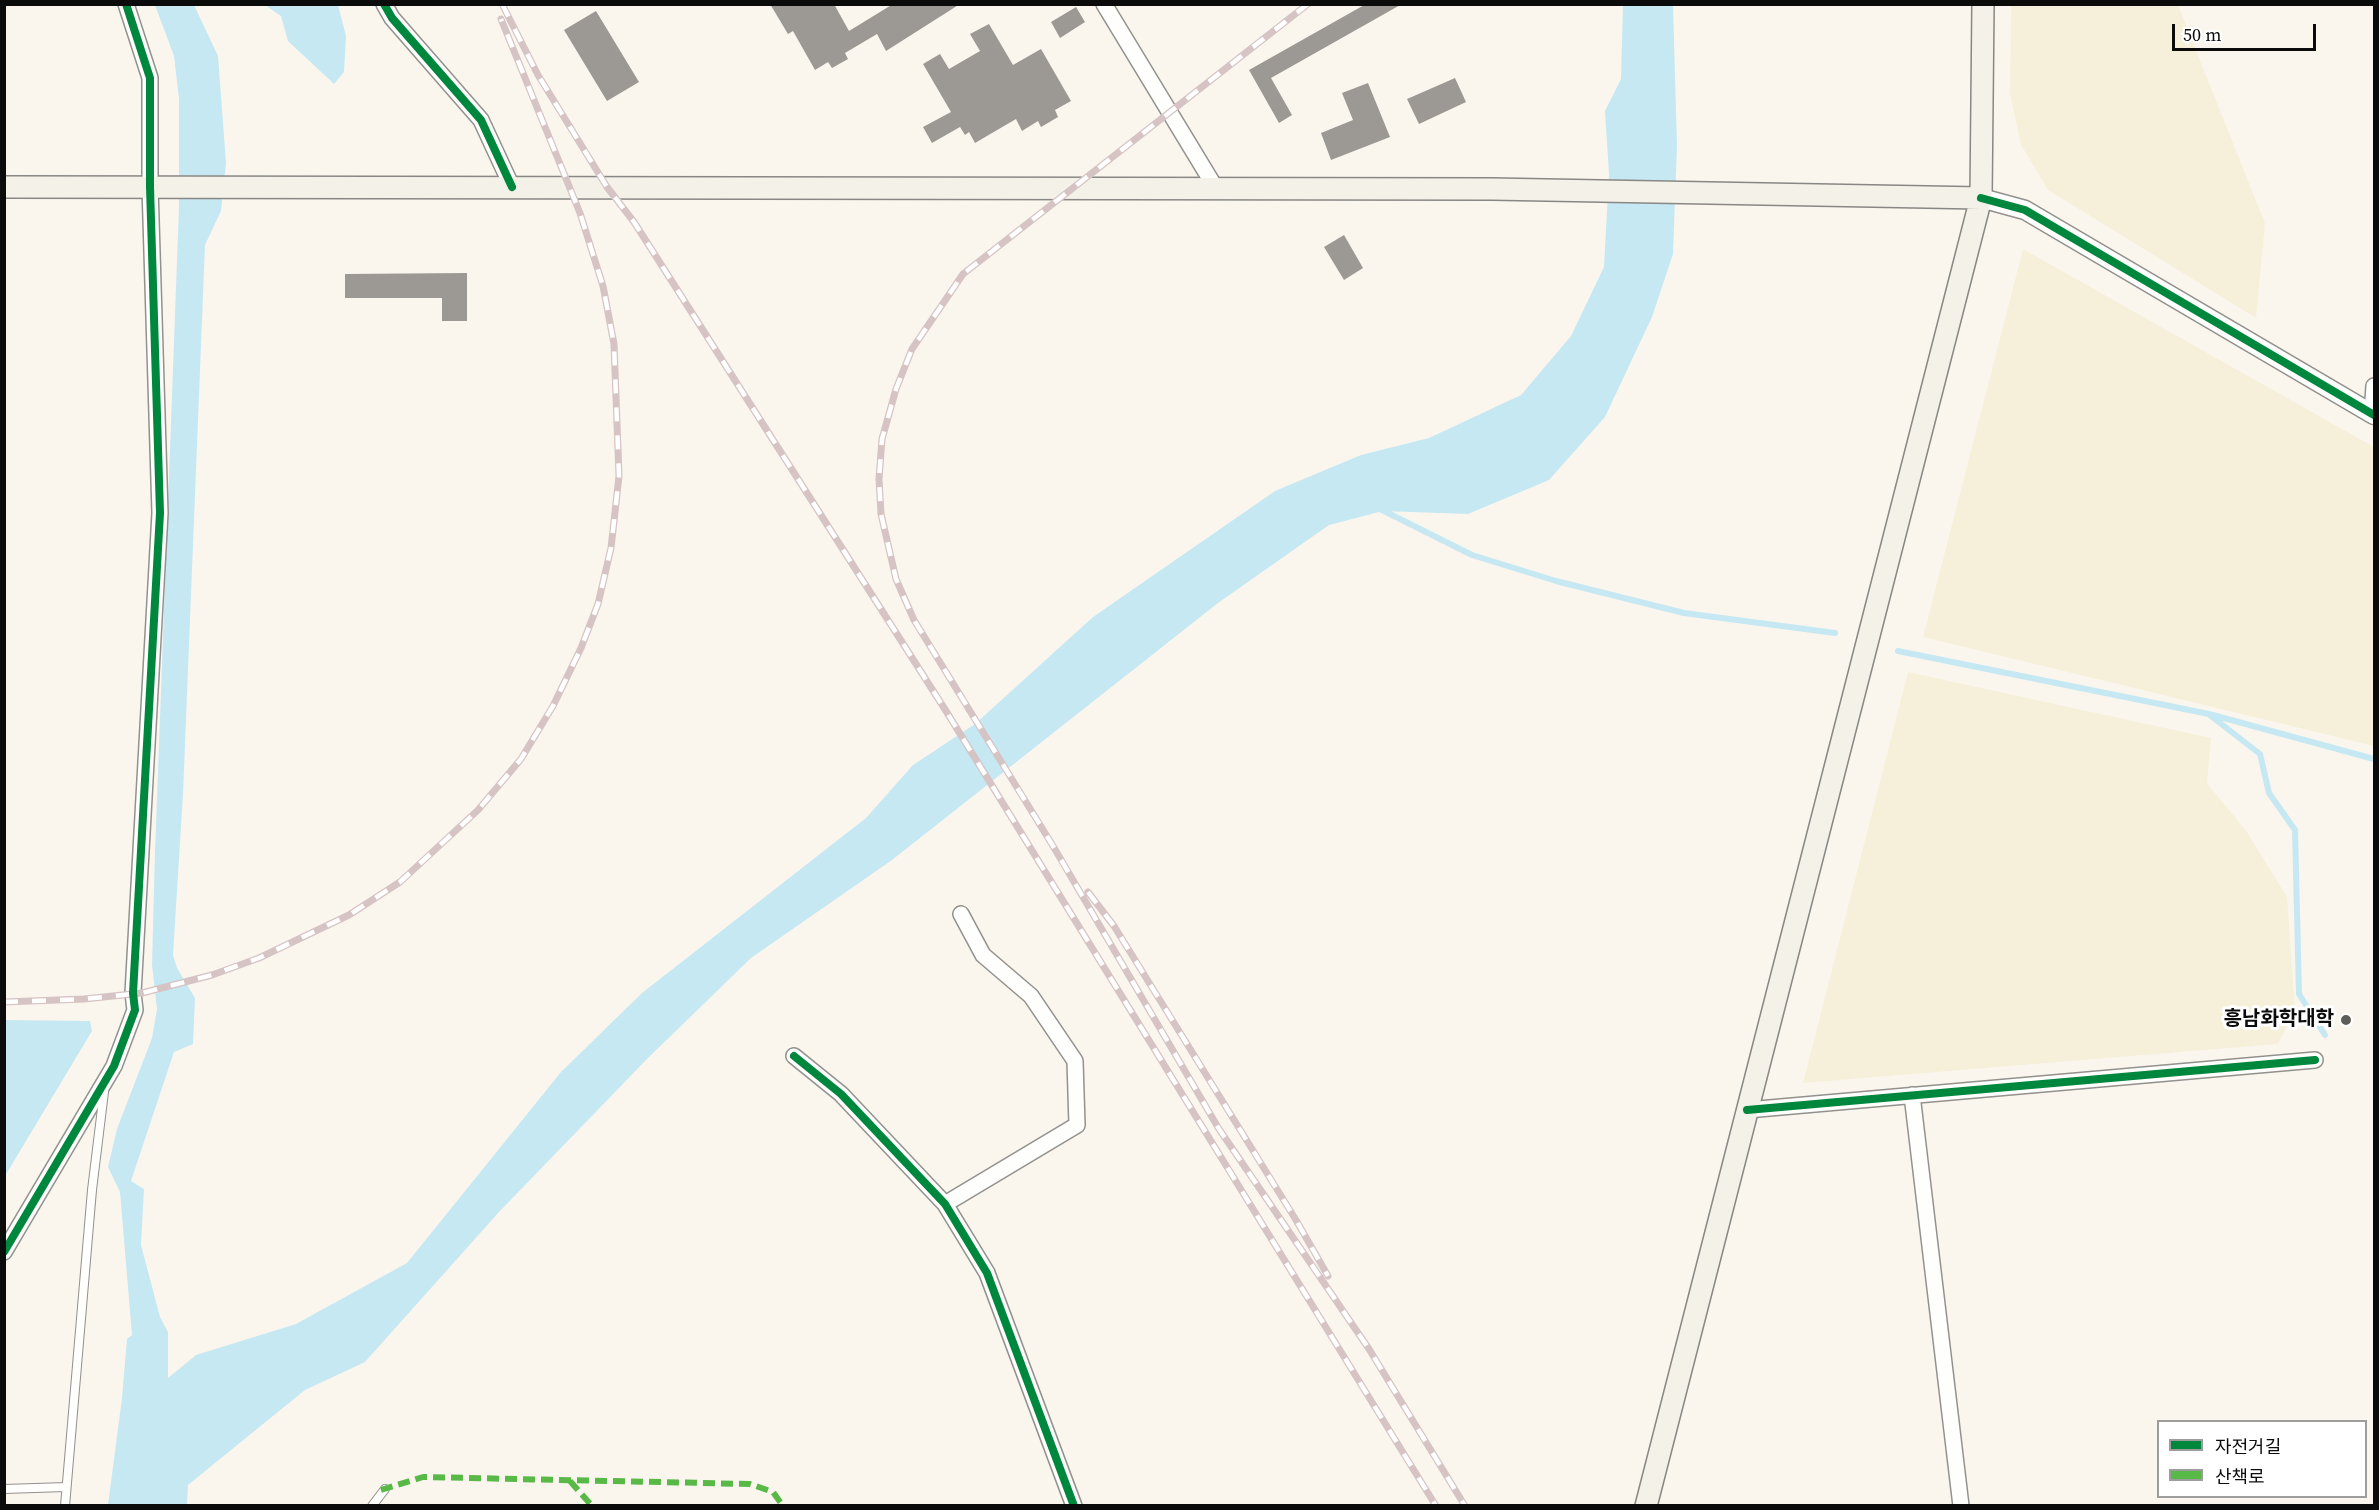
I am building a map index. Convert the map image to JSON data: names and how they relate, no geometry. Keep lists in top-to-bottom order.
{
  "places": ["흥남화학대학"],
  "legend": ["자전거길", "산책로"],
  "scale_bar": "50 m"
}
